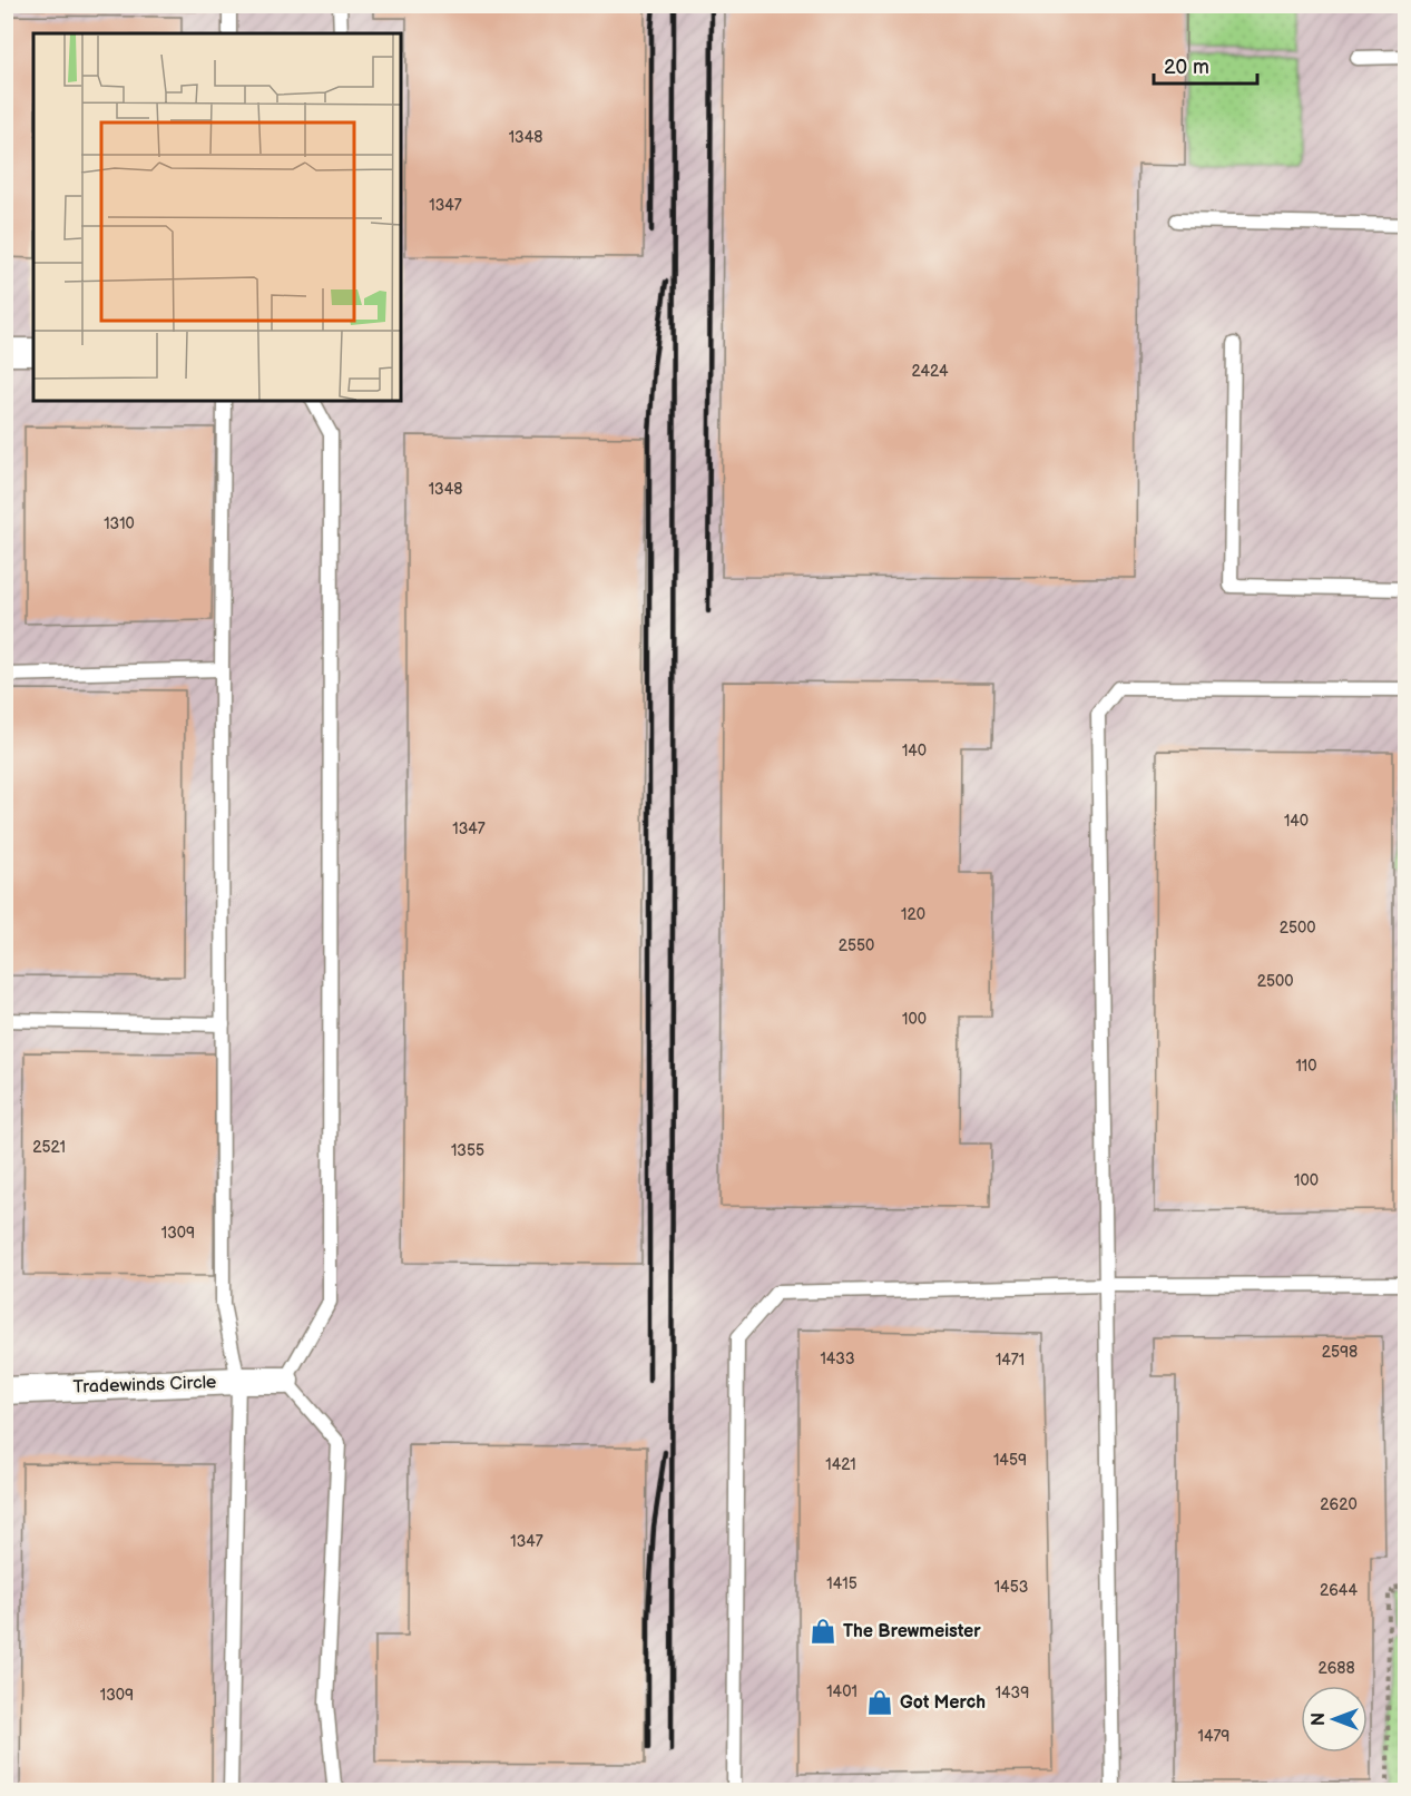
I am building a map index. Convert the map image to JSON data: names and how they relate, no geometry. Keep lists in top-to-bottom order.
{
  "streets": {
    "street": ["Tradewinds Circle"]
  },
  "places": {
    "shop": ["The Brewmeister", "Got Merch"]
  },
  "house_numbers": [
    "1348",
    "1347",
    "2424",
    "1348",
    "1310",
    "140",
    "140",
    "1347",
    "120",
    "2500",
    "2550",
    "2500",
    "100",
    "110",
    "2521",
    "1355",
    "100",
    "1309",
    "2598",
    "1433",
    "1471",
    "1459",
    "1421",
    "2620",
    "1347",
    "1415",
    "1453",
    "2644",
    "2688",
    "1401",
    "1439",
    "1309",
    "1479"
  ],
  "scale_bar": "20 m",
  "north": "left"
}
